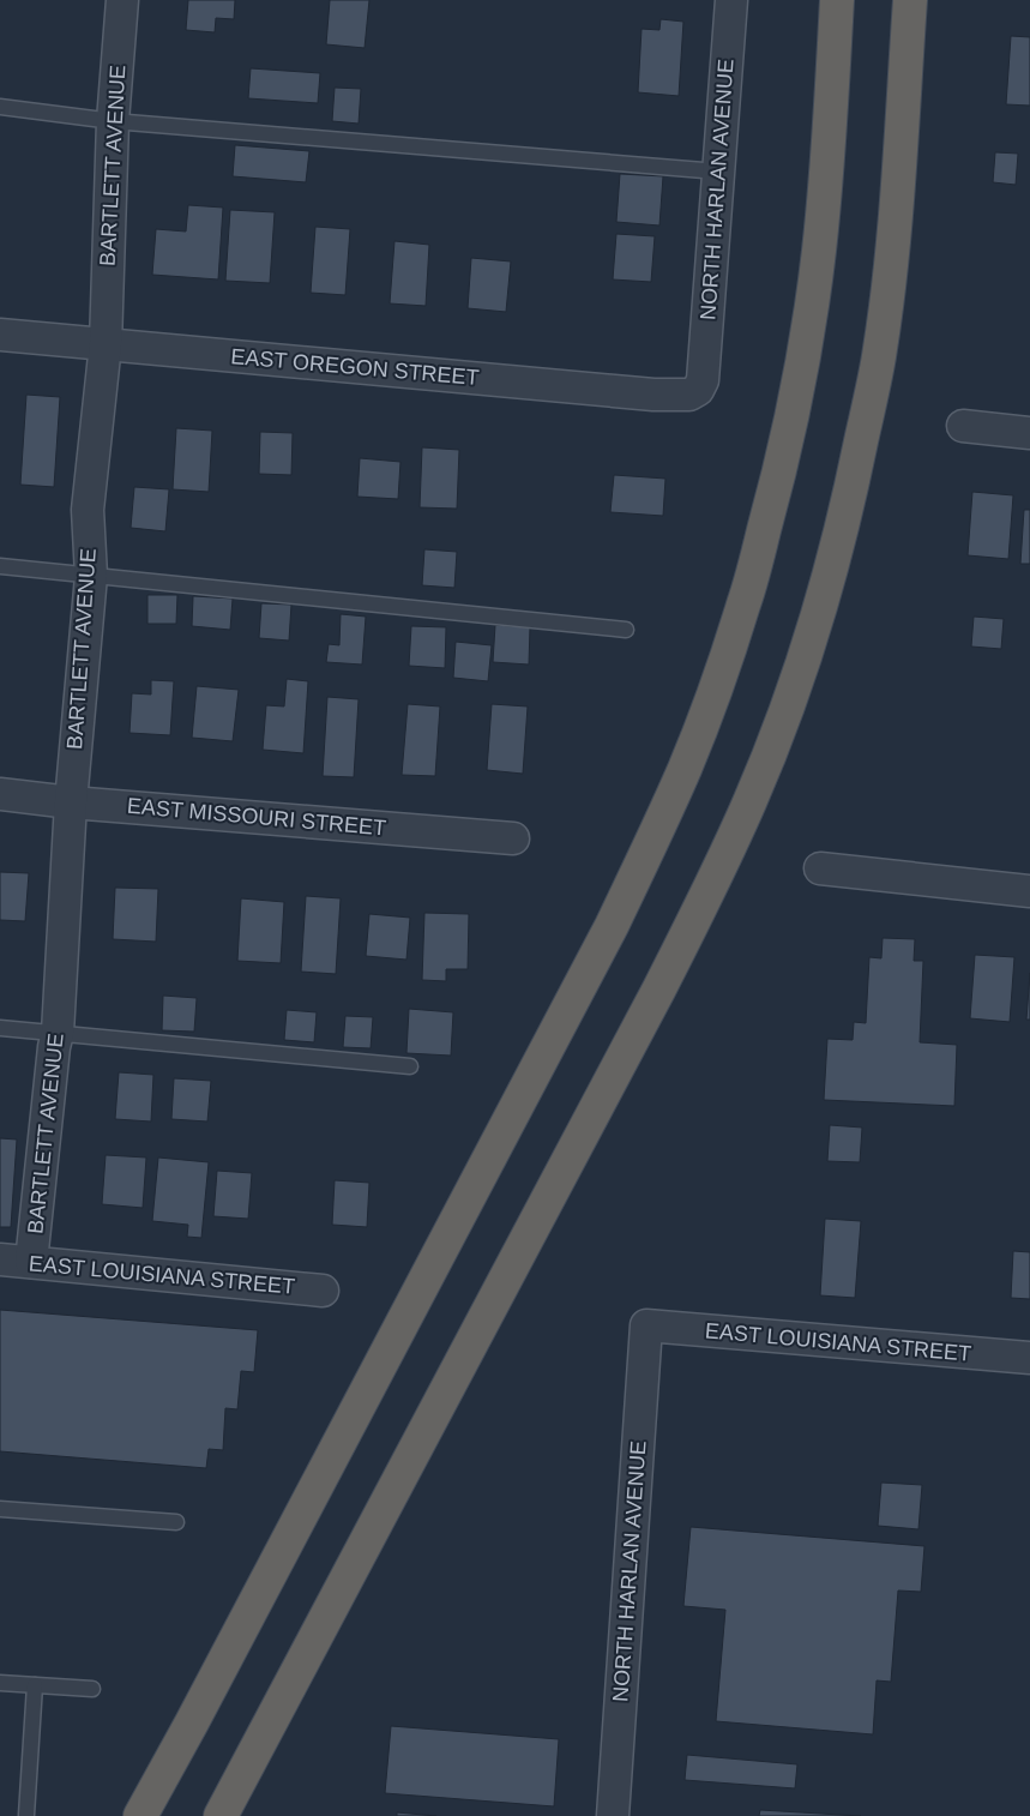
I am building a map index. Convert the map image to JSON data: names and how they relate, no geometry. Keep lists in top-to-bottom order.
{
  "streets": {
    "street": [
      "BARTLETT AVENUE",
      "NORTH HARLAN AVENUE",
      "EAST OREGON STREET",
      "EAST MISSOURI STREET",
      "EAST LOUISIANA STREET"
    ]
  },
  "crossings": [
    ["BARTLETT AVENUE", "EAST OREGON STREET"],
    ["BARTLETT AVENUE", "EAST MISSOURI STREET"],
    ["BARTLETT AVENUE", "EAST LOUISIANA STREET"],
    ["NORTH HARLAN AVENUE", "EAST OREGON STREET"],
    ["NORTH HARLAN AVENUE", "EAST LOUISIANA STREET"]
  ]
}
